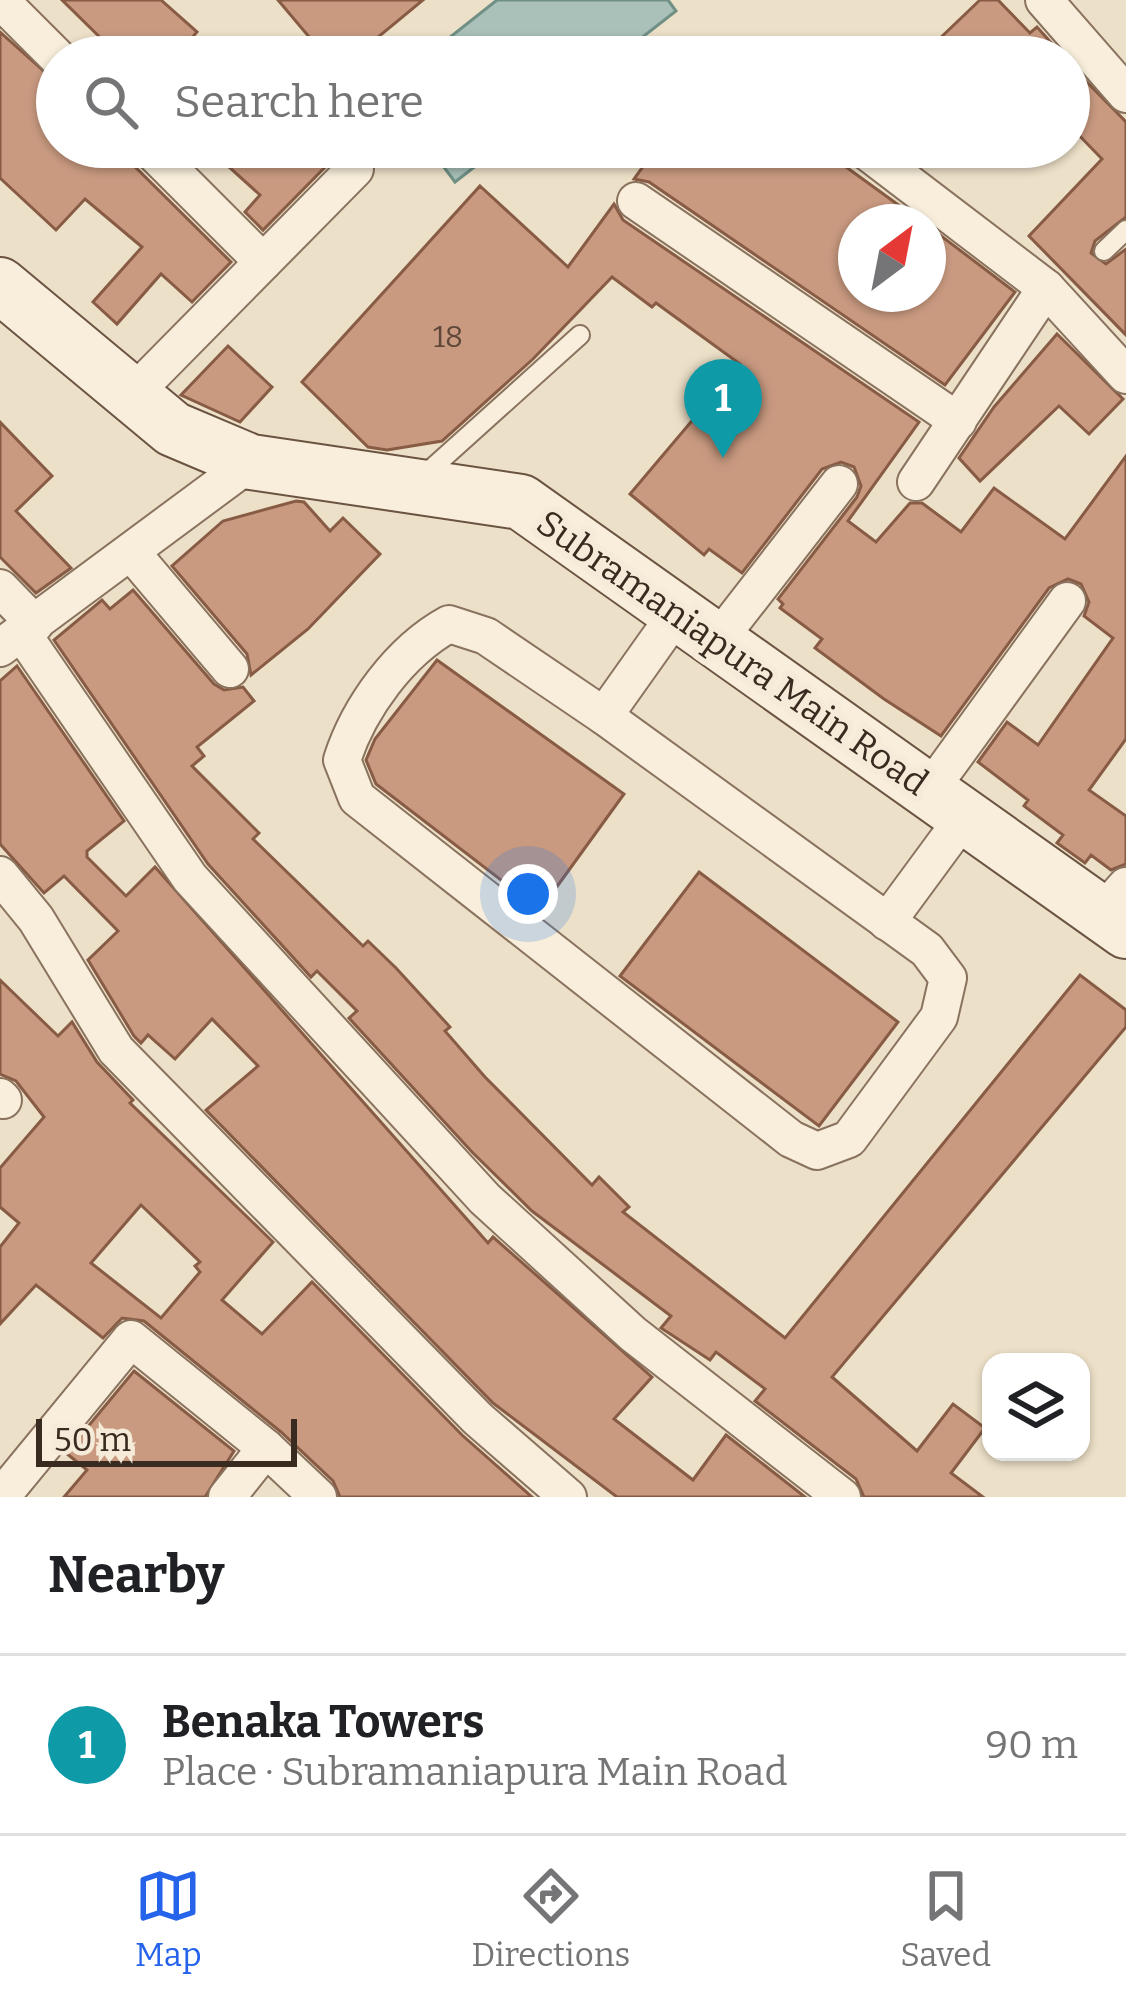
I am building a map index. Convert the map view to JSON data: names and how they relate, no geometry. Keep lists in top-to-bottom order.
{
  "streets": {
    "main road": ["Subramaniapura Main Road"]
  },
  "house_numbers": ["18"],
  "scale_bar": "50 m",
  "north": "top right",
  "page": {
    "search": "Search here",
    "pins": "1",
    "scale": "50 m",
    "heading": "Nearby",
    "list": [
      {
        "mark": "1",
        "name": "Benaka Towers",
        "note": "Place · Subramaniapura Main Road",
        "value": "90 m"
      }
    ],
    "nav": ["Map", "Directions", "Saved"]
  }
}
